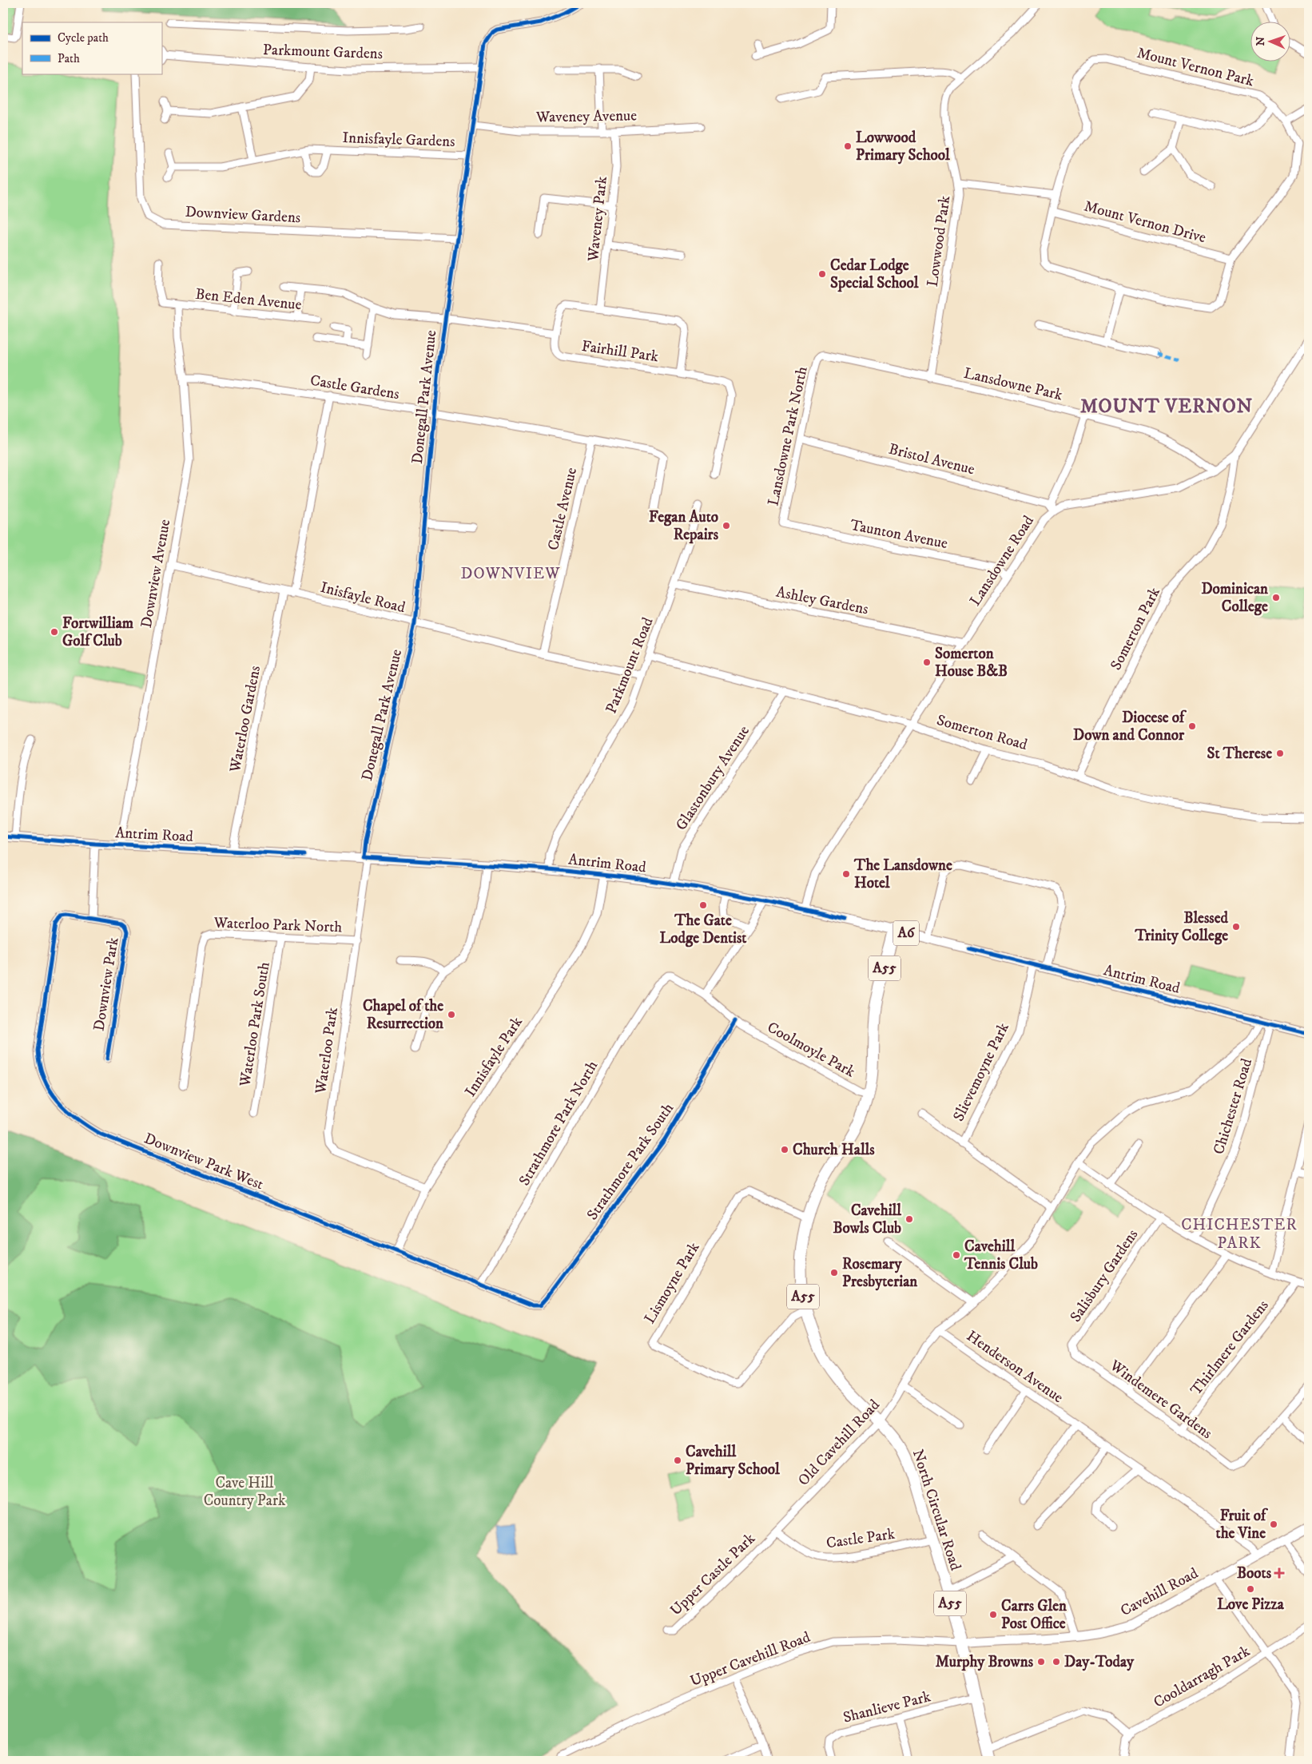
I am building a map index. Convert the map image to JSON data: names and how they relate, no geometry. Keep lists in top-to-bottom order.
{
  "streets": {
    "highway": ["A55", "North Circular Road"],
    "main road": ["Antrim Road", "A6", "Cavehill Road"],
    "street": [
      "Parkmount Gardens",
      "Mount Vernon Park",
      "Waveney Avenue",
      "Innisfayle Gardens",
      "Downview Gardens",
      "Waveney Park",
      "Mount Vernon Drive",
      "Lowwood Park",
      "Ben Eden Avenue",
      "Fairhill Park",
      "Lansdowne Park",
      "Castle Gardens",
      "Donegall Park Avenue",
      "Lansdowne Park North",
      "Bristol Avenue",
      "Castle Avenue",
      "Taunton Avenue",
      "Lansdowne Road",
      "Downview Avenue",
      "Inisfayle Road",
      "Ashley Gardens",
      "Somerton Park",
      "Parkmount Road",
      "Waterloo Gardens",
      "Somerton Road",
      "Glastonbury Avenue",
      "Waterloo Park North",
      "Downview Park",
      "Waterloo Park South",
      "Coolmoyle Park",
      "Waterloo Park",
      "Innisfayle Park",
      "Slievemoyne Park",
      "Chichester Road",
      "Strathmore Park North",
      "Downview Park West",
      "Strathmore Park South",
      "Salisbury Gardens",
      "Lismoyne Park",
      "Thirlmere Gardens",
      "Henderson Avenue",
      "Windemere Gardens",
      "Old Cavehill Road",
      "Castle Park",
      "Upper Castle Park",
      "Upper Cavehill Road",
      "Cooldarragh Park",
      "Shanlieve Park"
    ]
  },
  "crossings": [
    ["Parkmount Gardens", "Donegall Park Avenue"],
    ["Mount Vernon Park", "Mount Vernon Drive"],
    ["Waveney Avenue", "Waveney Park"],
    ["Waveney Avenue", "Donegall Park Avenue"],
    ["Innisfayle Gardens", "Donegall Park Avenue"],
    ["Downview Gardens", "Donegall Park Avenue"],
    ["Lowwood Park", "Lansdowne Park"],
    ["Ben Eden Avenue", "Downview Avenue"],
    ["Lansdowne Park", "Lansdowne Park North"],
    ["Lansdowne Park", "Lansdowne Road"],
    ["Castle Gardens", "Donegall Park Avenue"],
    ["Castle Gardens", "Castle Avenue"],
    ["Castle Gardens", "Downview Avenue"],
    ["Donegall Park Avenue", "Inisfayle Road"],
    ["Donegall Park Avenue", "Antrim Road"],
    ["Donegall Park Avenue", "Waterloo Park"],
    ["Lansdowne Park North", "Bristol Avenue"],
    ["Lansdowne Park North", "Taunton Avenue"],
    ["Bristol Avenue", "Lansdowne Road"],
    ["Castle Avenue", "Inisfayle Road"],
    ["Taunton Avenue", "Lansdowne Road"],
    ["Lansdowne Road", "Ashley Gardens"],
    ["Lansdowne Road", "Somerton Park"],
    ["Lansdowne Road", "Somerton Road"],
    ["Lansdowne Road", "Antrim Road"],
    ["Downview Avenue", "Inisfayle Road"],
    ["Downview Avenue", "Antrim Road"],
    ["Inisfayle Road", "Parkmount Road"],
    ["Inisfayle Road", "Waterloo Gardens"],
    ["Ashley Gardens", "Parkmount Road"],
    ["Somerton Park", "Somerton Road"],
    ["Parkmount Road", "Somerton Road"],
    ["Parkmount Road", "Antrim Road"],
    ["Waterloo Gardens", "Antrim Road"],
    ["Somerton Road", "Glastonbury Avenue"],
    ["Glastonbury Avenue", "Antrim Road"],
    ["Antrim Road", "Downview Park"],
    ["Antrim Road", "Waterloo Park"],
    ["Antrim Road", "Innisfayle Park"],
    ["Antrim Road", "Slievemoyne Park"],
    ["Antrim Road", "Chichester Road"],
    ["Antrim Road", "Old Cavehill Road"],
    ["Antrim Road", "North Circular Road"],
    ["Waterloo Park North", "Waterloo Park South"],
    ["Waterloo Park North", "Waterloo Park"],
    ["Downview Park", "Downview Park West"],
    ["Coolmoyle Park", "Strathmore Park North"],
    ["Coolmoyle Park", "Strathmore Park South"],
    ["Coolmoyle Park", "North Circular Road"],
    ["Waterloo Park", "Innisfayle Park"],
    ["Innisfayle Park", "Downview Park West"],
    ["Slievemoyne Park", "Old Cavehill Road"],
    ["Chichester Road", "Old Cavehill Road"],
    ["Strathmore Park North", "Downview Park West"],
    ["Downview Park West", "Strathmore Park South"],
    ["Salisbury Gardens", "Windemere Gardens"],
    ["Lismoyne Park", "North Circular Road"],
    ["Thirlmere Gardens", "Windemere Gardens"],
    ["Henderson Avenue", "Old Cavehill Road"],
    ["Henderson Avenue", "Cavehill Road"],
    ["Old Cavehill Road", "North Circular Road"],
    ["Old Cavehill Road", "Castle Park"],
    ["Old Cavehill Road", "Upper Castle Park"],
    ["North Circular Road", "Castle Park"],
    ["North Circular Road", "Cavehill Road"],
    ["North Circular Road", "Upper Cavehill Road"],
    ["North Circular Road", "Shanlieve Park"],
    ["Castle Park", "Upper Castle Park"],
    ["Cavehill Road", "Upper Cavehill Road"]
  ],
  "districts": ["MOUNT VERNON", "DOWNVIEW", "CHICHESTER PARK"],
  "parks": ["Cave Hill Country Park"],
  "places": {
    "other": [
      "Lowwood Primary School",
      "Cedar Lodge Special School",
      "Fegan Auto Repairs",
      "Dominican College",
      "Fortwilliam Golf Club",
      "Somerton House B&B",
      "Diocese of Down and Connor",
      "St Therese",
      "The Lansdowne Hotel",
      "The Gate Lodge Dentist",
      "Blessed Trinity College",
      "Chapel of the Resurrection",
      "Church Halls",
      "Cavehill Bowls Club",
      "Cavehill Tennis Club",
      "Rosemary Presbyterian",
      "Cavehill Primary School",
      "Fruit of the Vine",
      "Love Pizza",
      "Carrs Glen Post Office",
      "Murphy Browns",
      "Day-Today"
    ],
    "health": ["Boots"]
  },
  "legend": ["Cycle path", "Path"],
  "north": "left"
}
